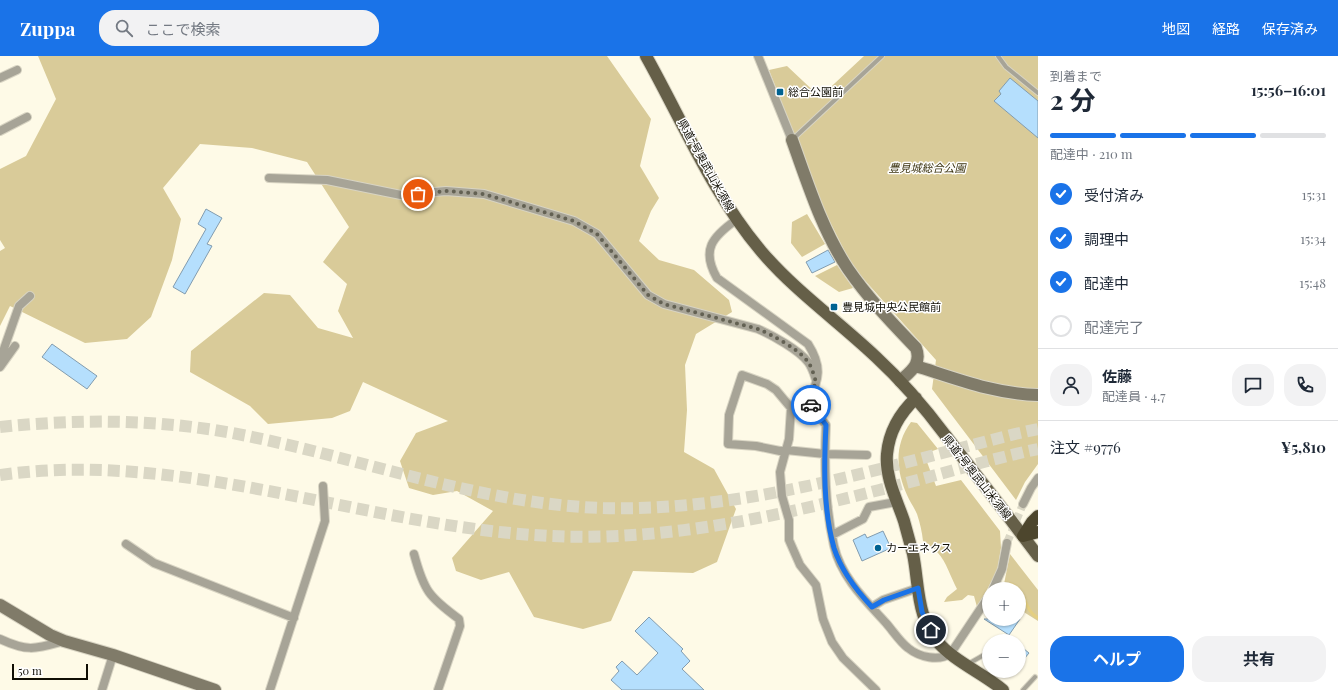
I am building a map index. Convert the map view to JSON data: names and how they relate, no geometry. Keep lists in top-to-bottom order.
{
  "streets": {
    "main road": ["県道7号奥武山米須線"]
  },
  "parks": ["豊見城総合公園"],
  "places": {
    "transit": ["総合公園前", "豊見城中央公民館前"],
    "other": ["カーエネクス"]
  },
  "scale_bar": "50 m",
  "page": {
    "header": "Zuppa",
    "search": "ここで検索",
    "nav": ["地図", "経路", "保存済み"],
    "heading": ["2 分", "到着まで", "15:56–16:01"],
    "panel": [
      "佐藤",
      "配達員 · 4.7",
      "注文 #9776",
      "¥5,810"
    ],
    "bar": "配達中 · 210 m",
    "list": [
      ["受付済み", "15:31"],
      ["調理中", "15:34"],
      ["配達中", "15:48"],
      "配達完了"
    ],
    "map_buttons": ["+", "−"],
    "buttons": ["ヘルプ", "共有"],
    "scale": "50 m"
  }
}
